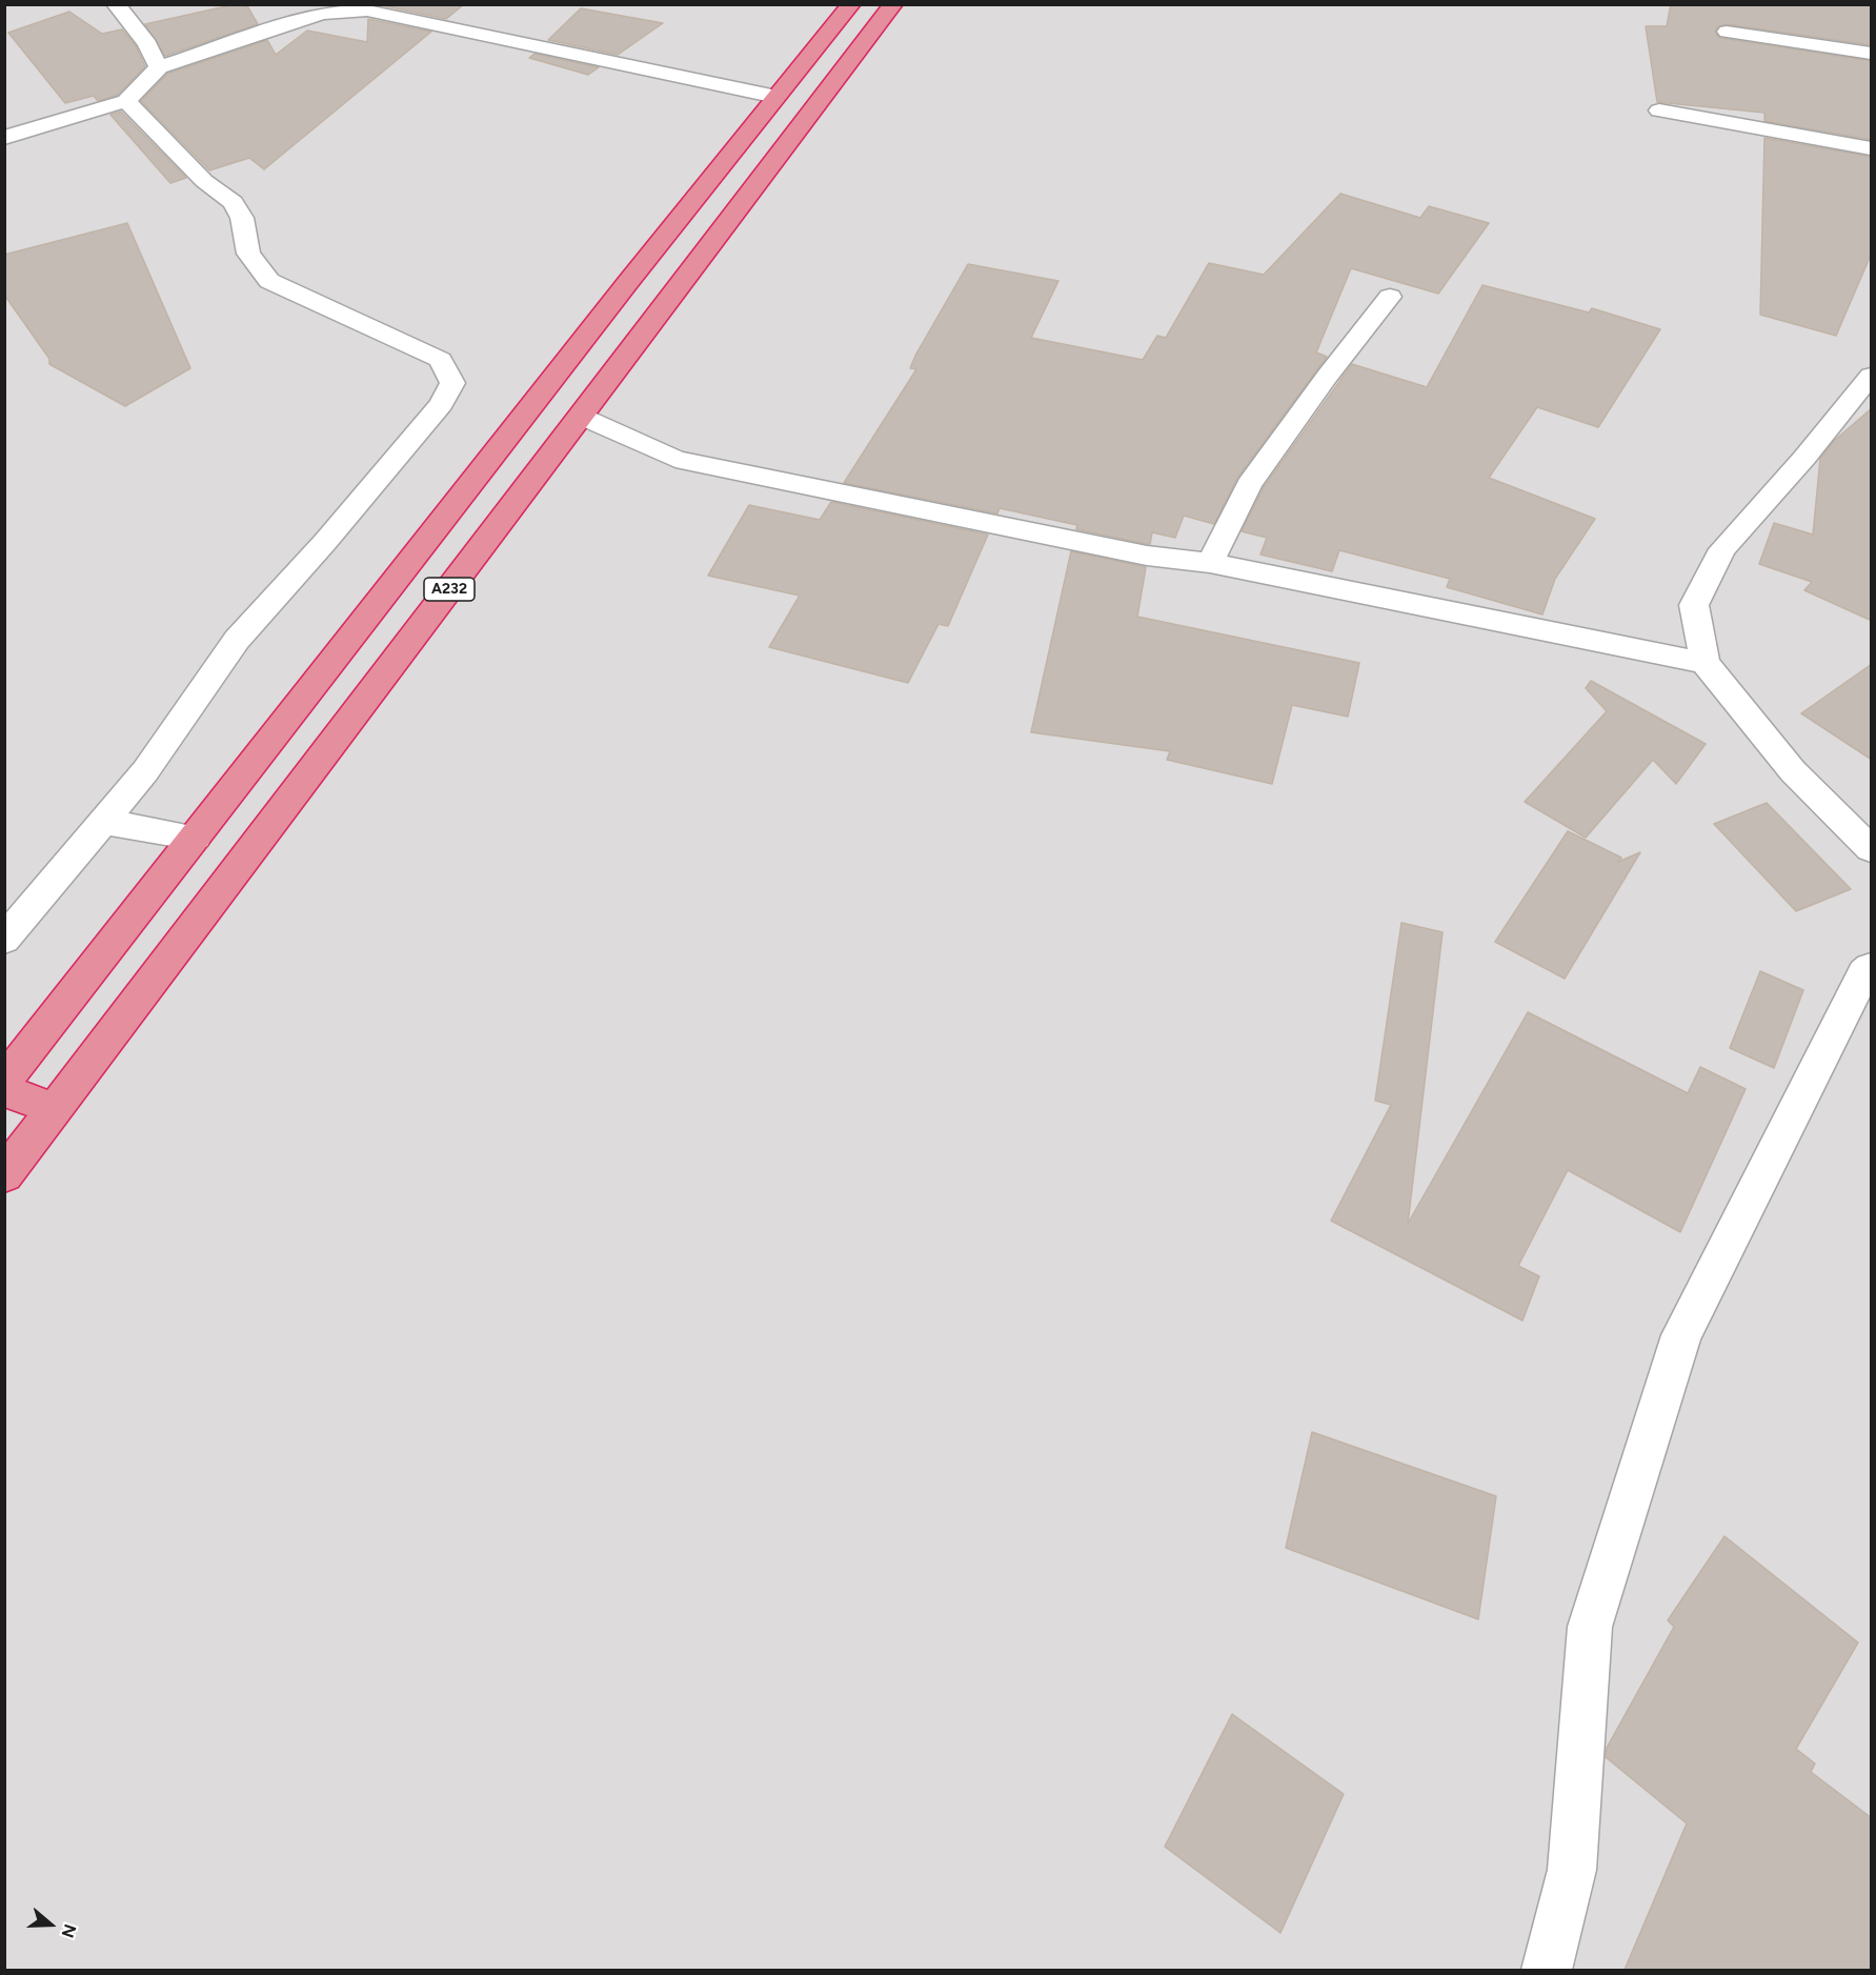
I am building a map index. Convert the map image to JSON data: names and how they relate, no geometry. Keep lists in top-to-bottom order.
{
  "streets": {
    "highway": ["A232"]
  },
  "north": "right"
}
